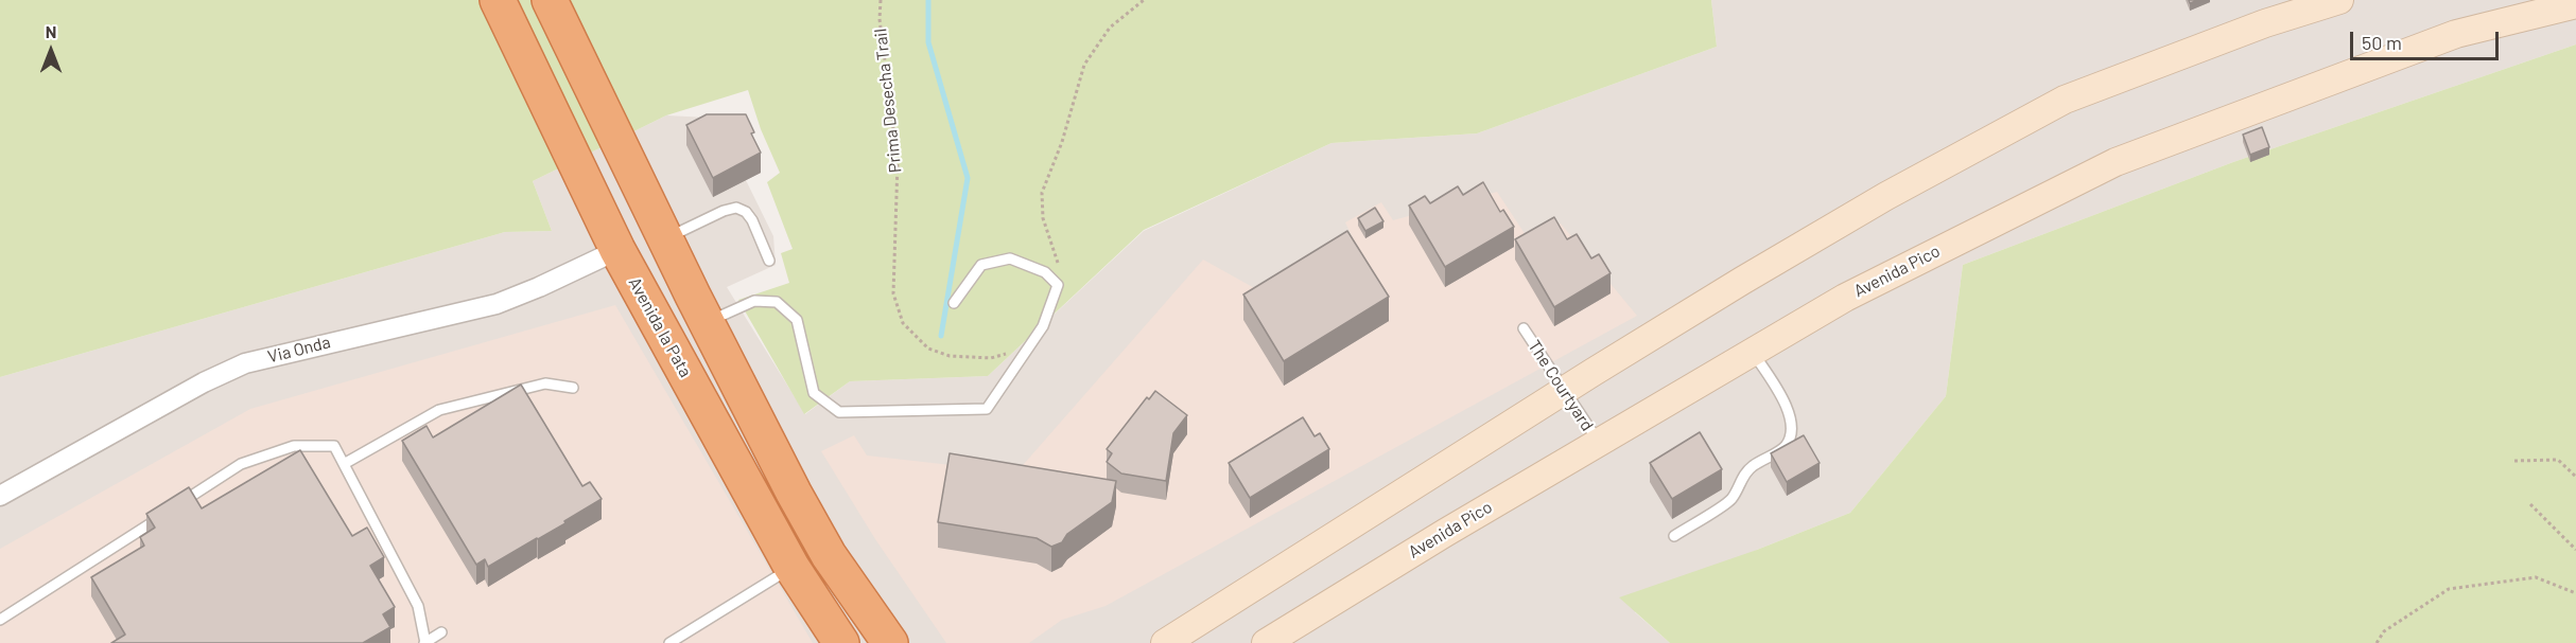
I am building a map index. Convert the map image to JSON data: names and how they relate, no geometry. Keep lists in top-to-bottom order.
{
  "streets": {
    "highway": ["Avenida la Pata"],
    "main road": ["Avenida Pico"],
    "street": ["Via Onda"],
    "lane": ["The Courtyard"],
    "path": ["Prima Desecha Trail"]
  },
  "crossings": [
    ["Avenida Pico", "The Courtyard"],
    ["Avenida la Pata", "Via Onda"]
  ],
  "scale_bar": "50 m",
  "north": "top"
}
